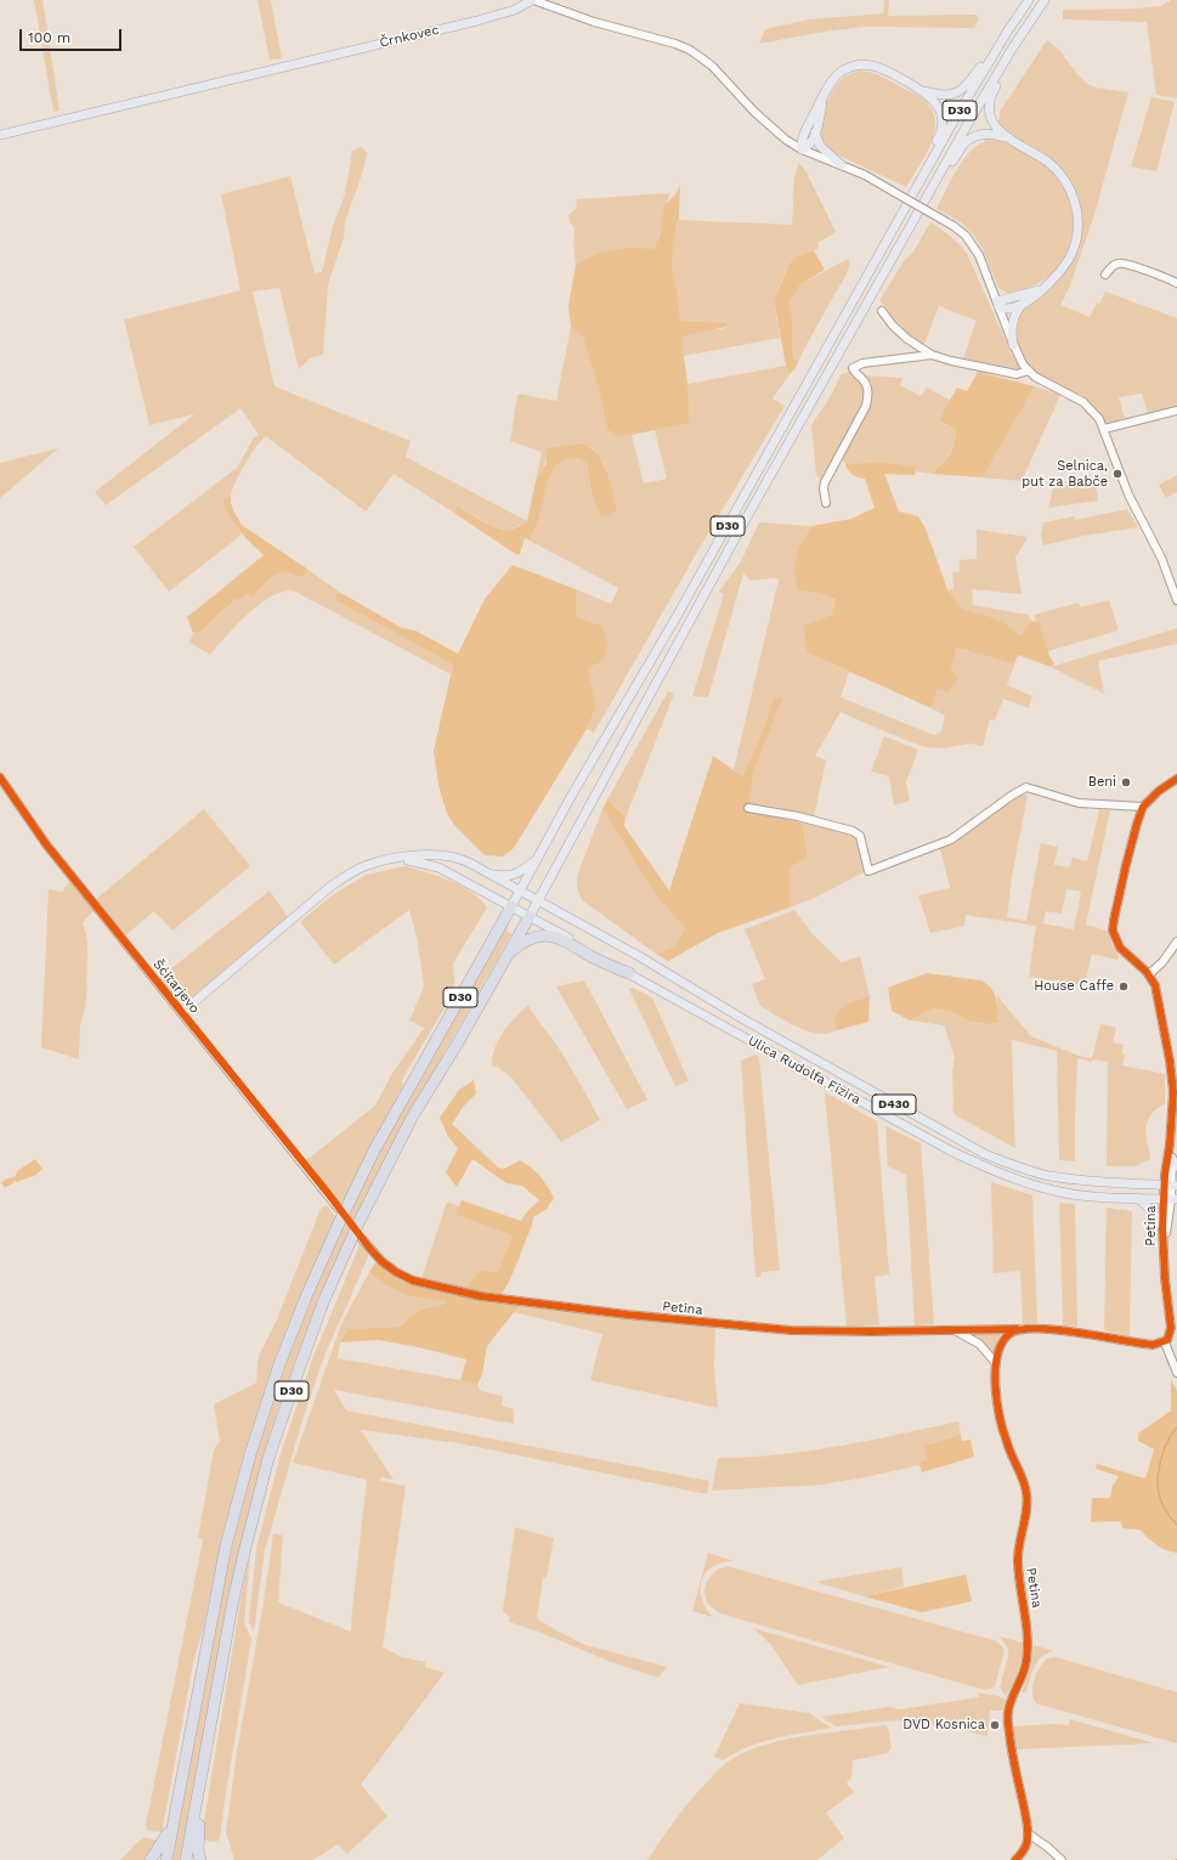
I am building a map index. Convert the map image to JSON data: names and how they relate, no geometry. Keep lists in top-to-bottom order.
{
  "streets": {
    "highway": ["D30"],
    "main road": ["Črnkovec", "Ulica Rudolfa Fizira", "D430"],
    "street": ["Šćitarjevo", "Petina"]
  },
  "crossings": [
    ["D30", "Ulica Rudolfa Fizira"],
    ["Ulica Rudolfa Fizira", "Petina"]
  ],
  "places": [
    "Selnica, put za Babče",
    "Beni",
    "House Caffe",
    "DVD Kosnica"
  ],
  "scale_bar": "100 m"
}
